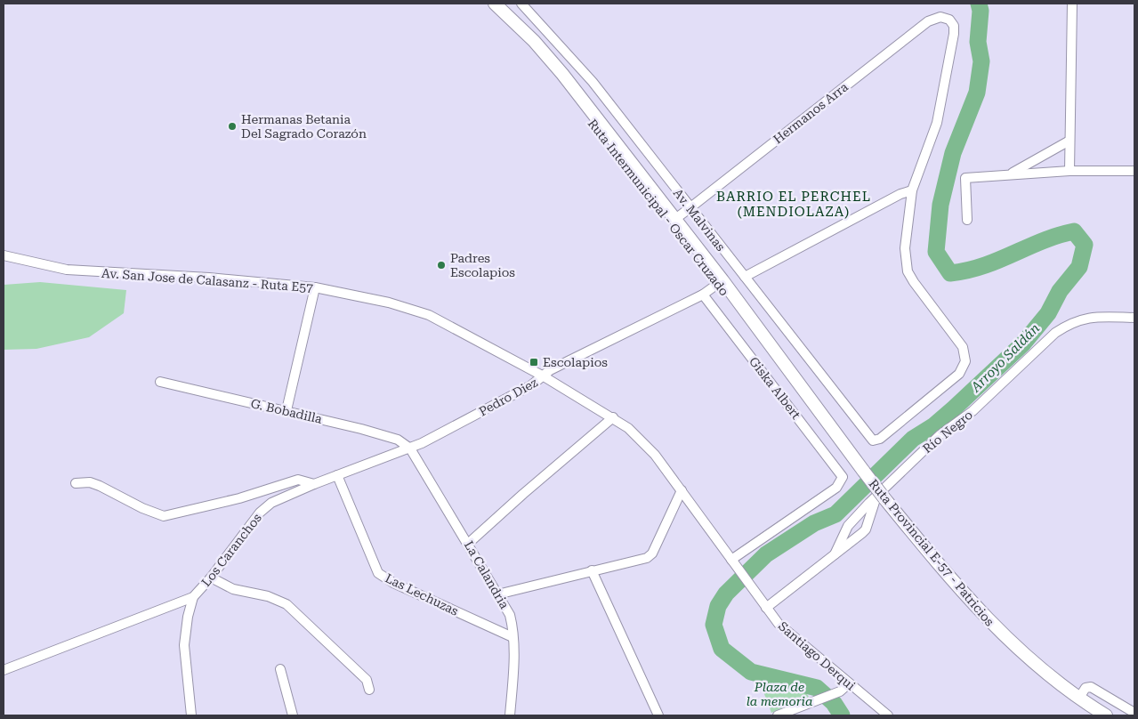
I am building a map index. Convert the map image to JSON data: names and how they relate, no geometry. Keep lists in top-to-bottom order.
{
  "streets": {
    "main road": ["Ruta Intermunicipal - Oscar Cruzado", "Ruta Provincial E-57 - Patricios"],
    "street": [
      "Hermanos Arra",
      "Av. Malvinas",
      "Av. San Jose de Calasanz - Ruta E57",
      "Giska Albert",
      "Pedro Diez",
      "G. Bobadilla",
      "Río Negro",
      "Los Caranchos",
      "La Calandria",
      "Las Lechuzas",
      "Santiago Derqui"
    ]
  },
  "crossings": [
    ["Hermanos Arra", "Ruta Intermunicipal - Oscar Cruzado"],
    ["Hermanos Arra", "Av. Malvinas"],
    ["Ruta Intermunicipal - Oscar Cruzado", "Pedro Diez"],
    ["Ruta Intermunicipal - Oscar Cruzado", "Ruta Provincial E-57 - Patricios"],
    ["Av. San Jose de Calasanz - Ruta E57", "Giska Albert"],
    ["Av. San Jose de Calasanz - Ruta E57", "Pedro Diez"],
    ["Av. San Jose de Calasanz - Ruta E57", "Santiago Derqui"],
    ["Giska Albert", "Pedro Diez"],
    ["Pedro Diez", "G. Bobadilla"],
    ["Pedro Diez", "Los Caranchos"],
    ["Pedro Diez", "La Calandria"],
    ["G. Bobadilla", "Los Caranchos"],
    ["G. Bobadilla", "La Calandria"],
    ["Río Negro", "Ruta Provincial E-57 - Patricios"],
    ["Río Negro", "Santiago Derqui"],
    ["Los Caranchos", "La Calandria"],
    ["Los Caranchos", "Las Lechuzas"],
    ["La Calandria", "Las Lechuzas"]
  ],
  "districts": ["BARRIO EL PERCHEL (MENDIOLAZA)"],
  "water": ["Arroyo Saldán"],
  "parks": ["Plaza de la memoria"],
  "places": {
    "other": ["Hermanas Betania Del Sagrado Corazón", "Padres Escolapios"],
    "transit": ["Escolapios"]
  }
}
